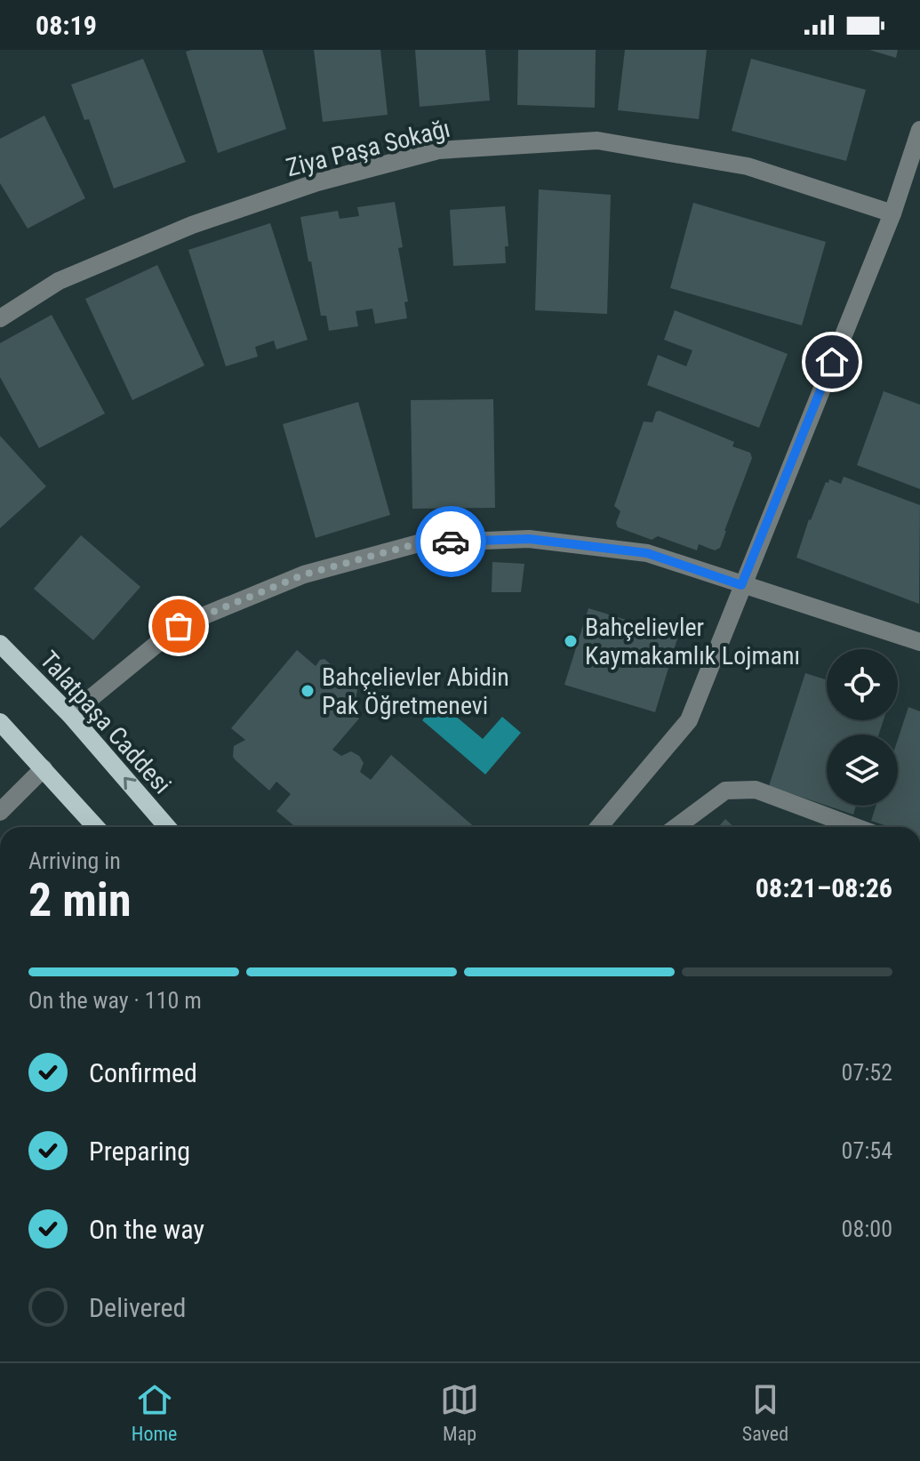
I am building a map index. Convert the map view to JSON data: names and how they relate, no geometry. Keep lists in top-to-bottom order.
{
  "streets": {
    "main road": ["Talatpaşa Caddesi"],
    "street": ["Ziya Paşa Sokağı"]
  },
  "places": ["Bahçelievler Kaymakamlık Lojmanı", "Bahçelievler Abidin Pak Öğretmenevi"],
  "page": {
    "status": "08:19",
    "heading": ["2 min", "Arriving in", "08:21–08:26"],
    "bar": "On the way · 110 m",
    "list": [
      ["Confirmed", "07:52"],
      ["Preparing", "07:54"],
      ["On the way", "08:00"],
      "Delivered"
    ],
    "tabs": ["Home", "Map", "Saved"]
  }
}
